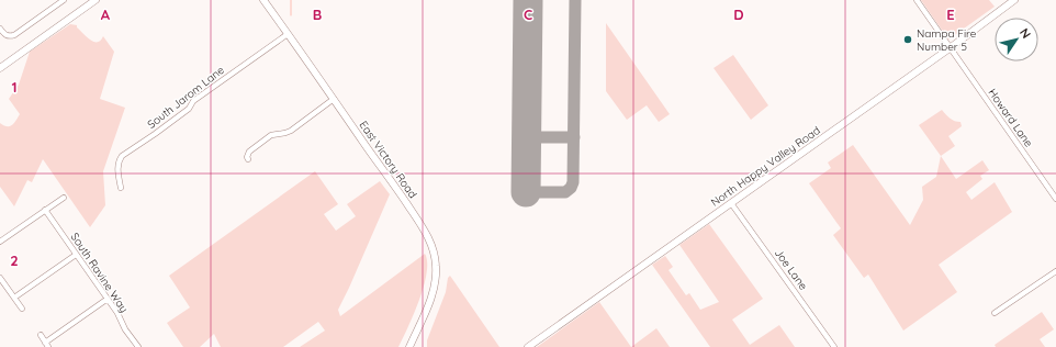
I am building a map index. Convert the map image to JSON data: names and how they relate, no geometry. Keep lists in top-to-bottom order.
{
  "streets": {
    "main road": ["East Victory Road", "North Happy Valley Road"],
    "street": [
      "South Jarom Lane",
      "Howard Lane",
      "Joe Lane",
      "South Ravine Way"
    ]
  },
  "crossings": [
    ["South Jarom Lane", "East Victory Road"],
    ["Howard Lane", "North Happy Valley Road"],
    ["North Happy Valley Road", "Joe Lane"]
  ],
  "places": ["Nampa Fire Number 5"],
  "north": "top right",
  "grid": {
    "columns": [
      "A",
      "B",
      "C",
      "D",
      "E"
    ],
    "rows": ["1", "2"]
  }
}
